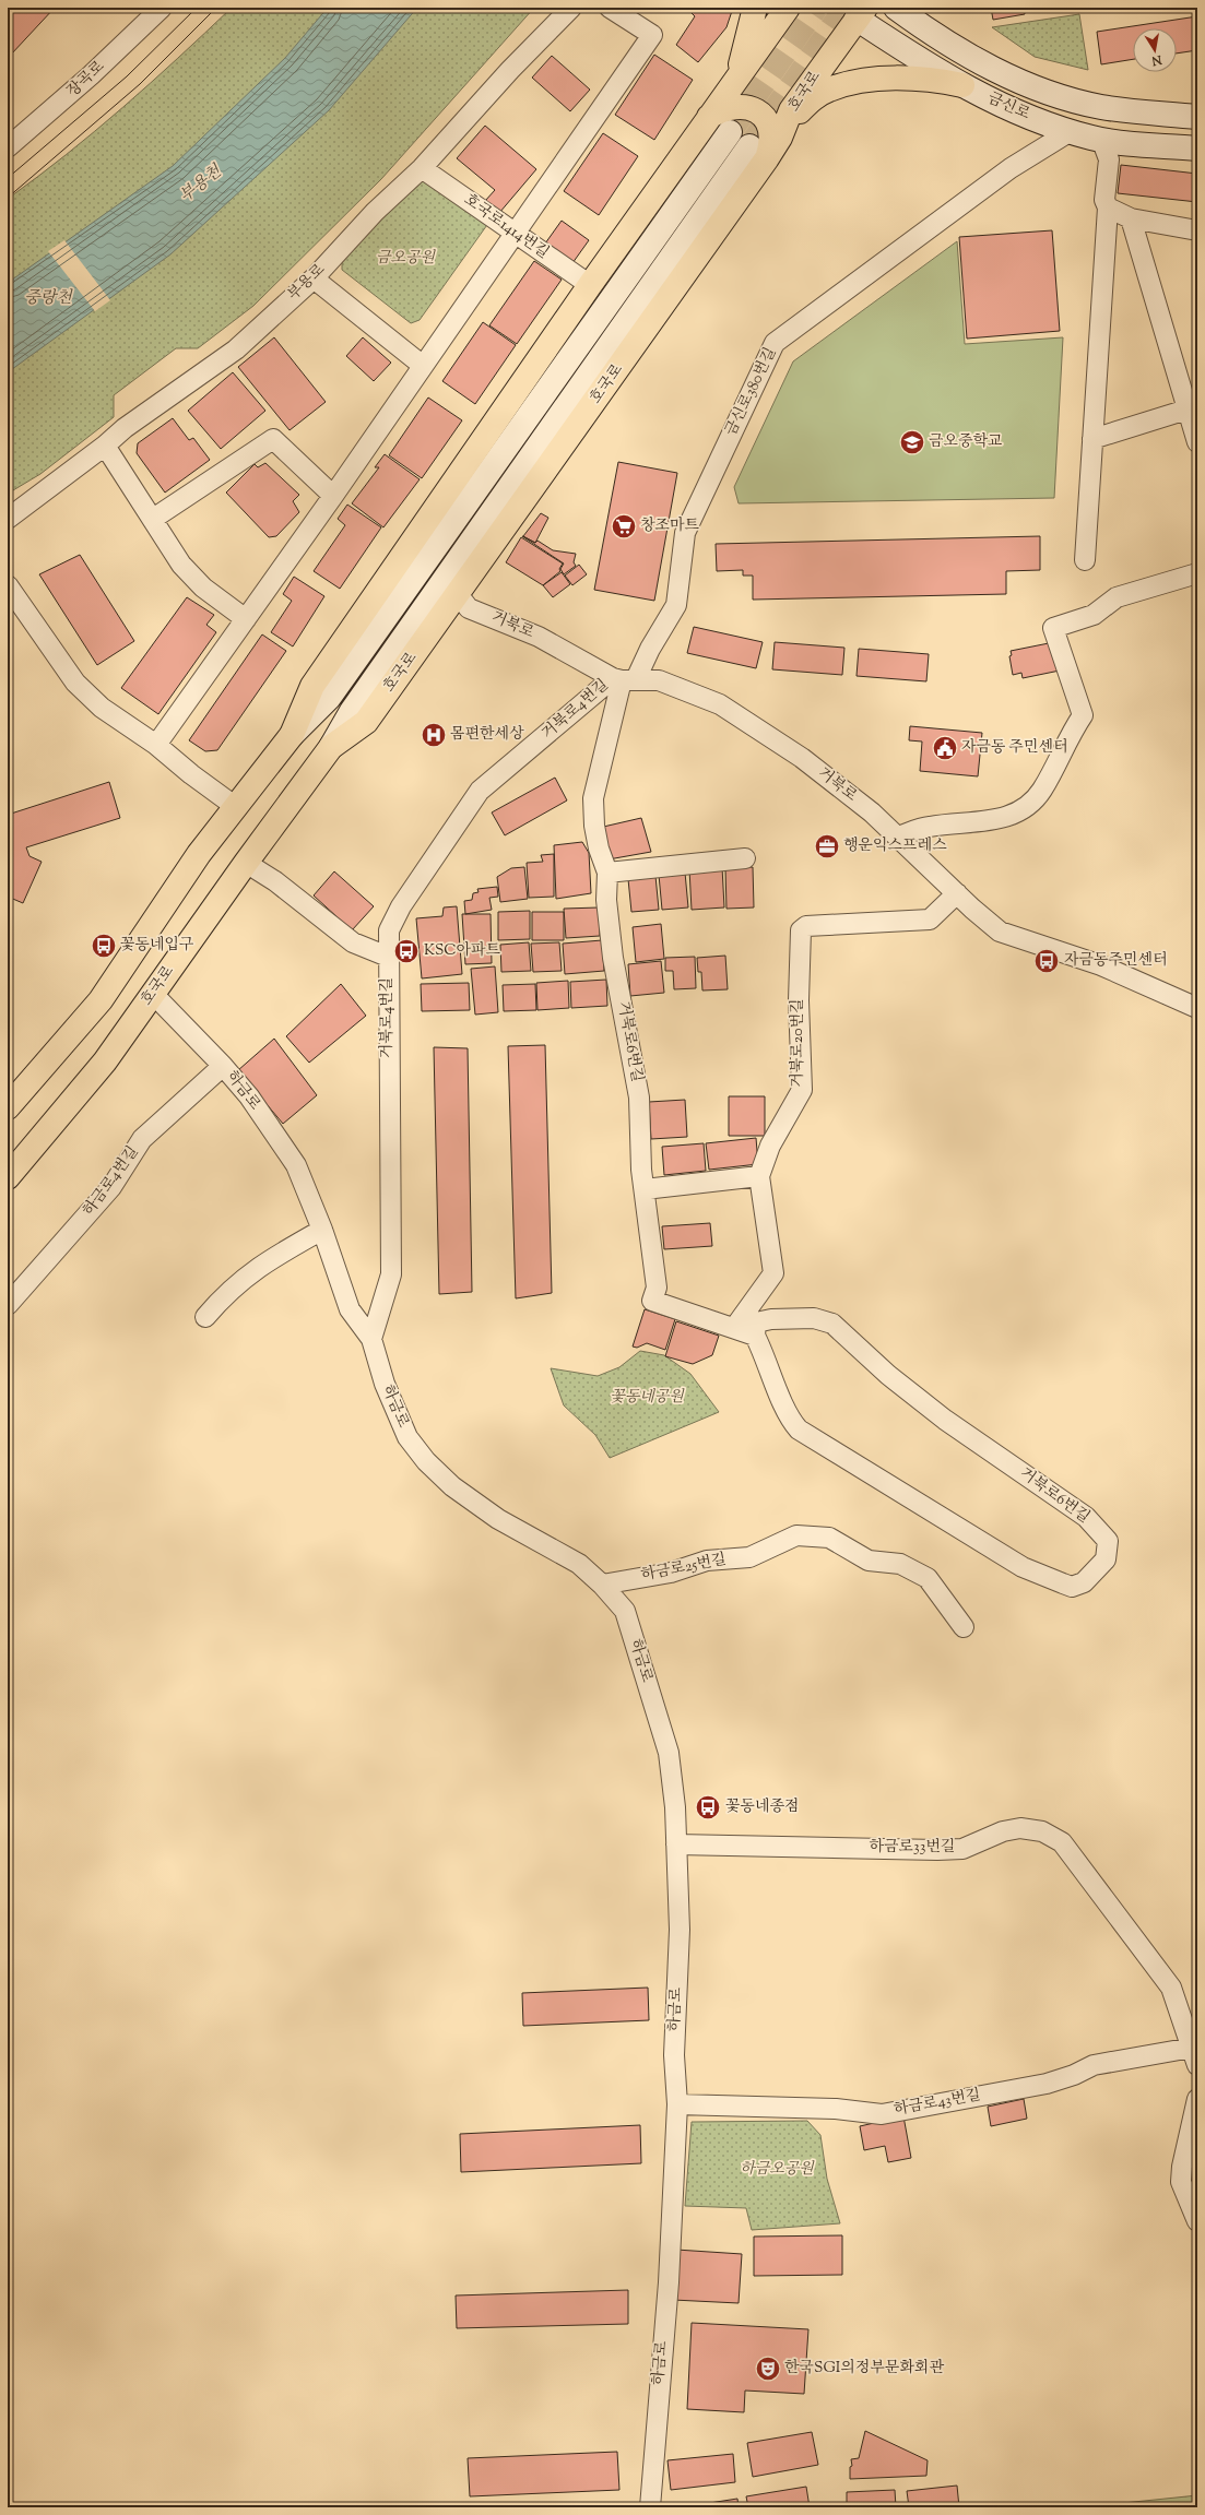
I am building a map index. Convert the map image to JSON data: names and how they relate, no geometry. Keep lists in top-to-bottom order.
{
  "streets": {
    "main road": ["호국로"],
    "street": [
      "장곡로",
      "금신로",
      "호국로1414번길",
      "부용로",
      "금신로380번길",
      "거북로",
      "거북로4번길",
      "거북로6번길",
      "거북로20번길",
      "하금로",
      "하금로4번길",
      "하금로25번길",
      "하금로33번길",
      "하금로43번길"
    ]
  },
  "crossings": [
    ["호국로", "금신로"],
    ["호국로", "거북로"],
    ["호국로", "하금로"],
    ["금신로", "금신로380번길"],
    ["호국로1414번길", "부용로"],
    ["금신로380번길", "거북로"],
    ["금신로380번길", "거북로4번길"],
    ["금신로380번길", "거북로6번길"],
    ["거북로", "거북로4번길"],
    ["거북로", "거북로6번길"],
    ["거북로", "거북로20번길"],
    ["거북로4번길", "거북로6번길"],
    ["거북로4번길", "하금로"],
    ["거북로6번길", "거북로20번길"],
    ["하금로", "하금로4번길"],
    ["하금로", "하금로25번길"],
    ["하금로", "하금로33번길"],
    ["하금로", "하금로43번길"],
    ["하금로33번길", "하금로43번길"]
  ],
  "water": ["부용천", "중랑천"],
  "parks": ["금오공원", "꽃동네공원", "하금오공원"],
  "places": {
    "school or university": ["금오중학교"],
    "supermarket": ["창조마트"],
    "hospital": ["몸편한세상"],
    "public building": ["자금동 주민센터"],
    "office": ["행운익스프레스"],
    "bus stop": [
      "꽃동네입구",
      "KSC아파트",
      "자금동주민센터",
      "꽃동네종점"
    ],
    "theatre": ["한국SGI의정부문화회관"]
  },
  "north": "bottom"
}
